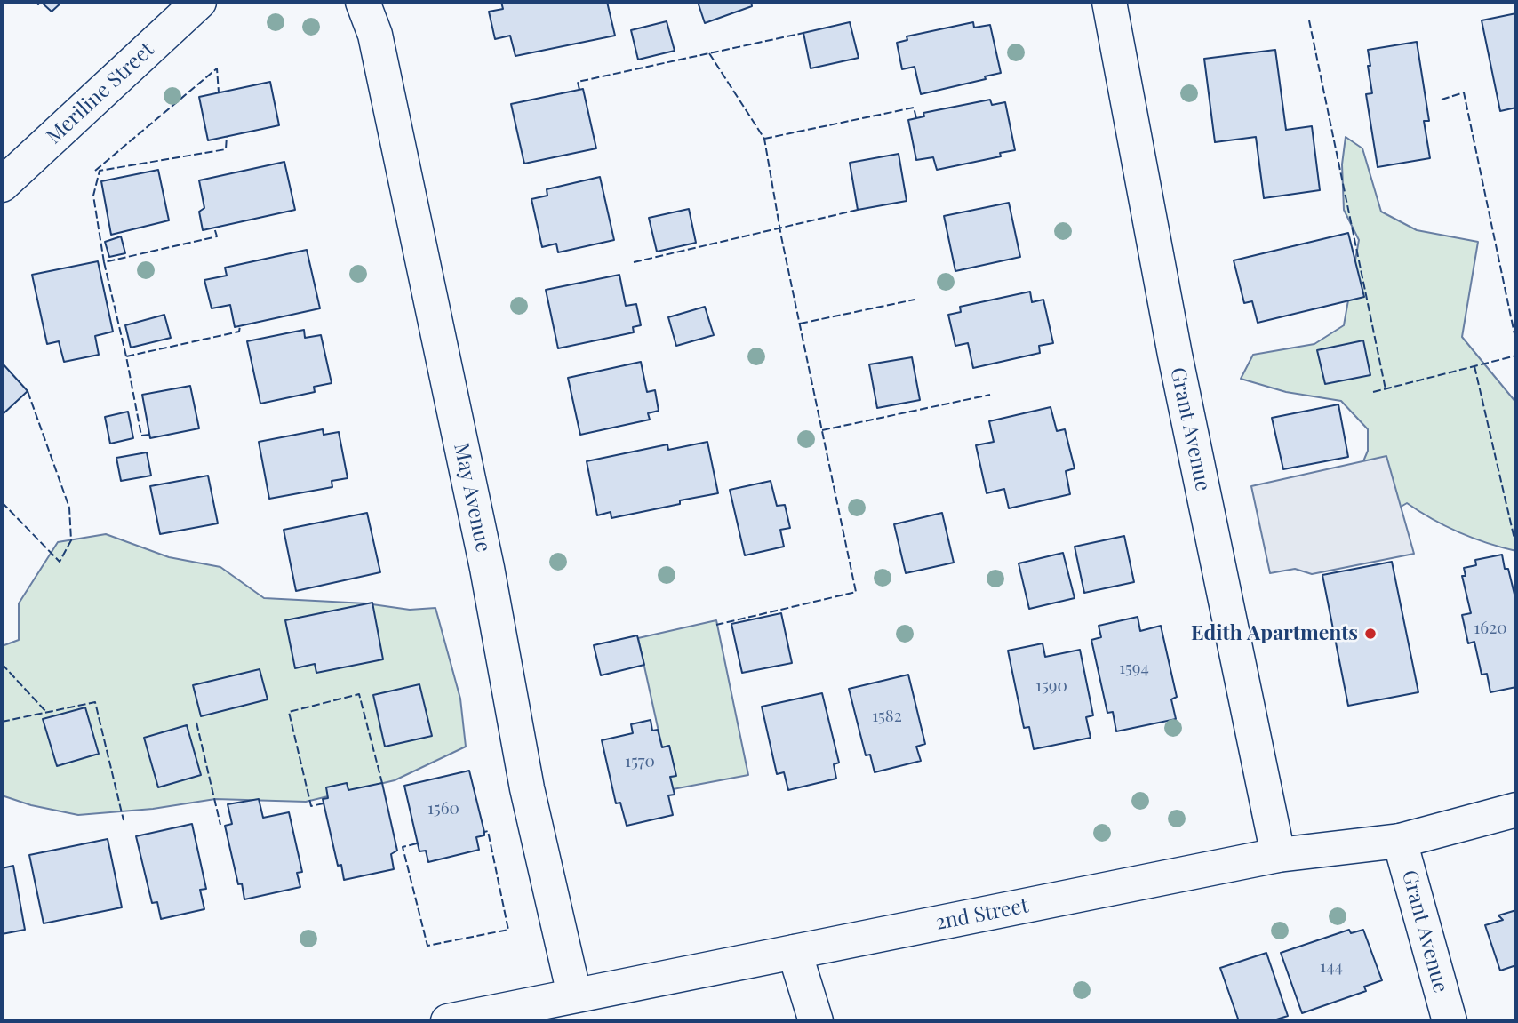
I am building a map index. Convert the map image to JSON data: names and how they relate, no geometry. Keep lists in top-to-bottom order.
{
  "streets": {
    "street": [
      "Meriline Street",
      "Grant Avenue",
      "May Avenue",
      "2nd Street"
    ]
  },
  "crossings": [
    ["Grant Avenue", "2nd Street"],
    ["May Avenue", "2nd Street"]
  ],
  "places": ["Edith Apartments"],
  "house_numbers": [
    "1620",
    "1594",
    "1590",
    "1582",
    "1570",
    "1560",
    "144"
  ]
}
